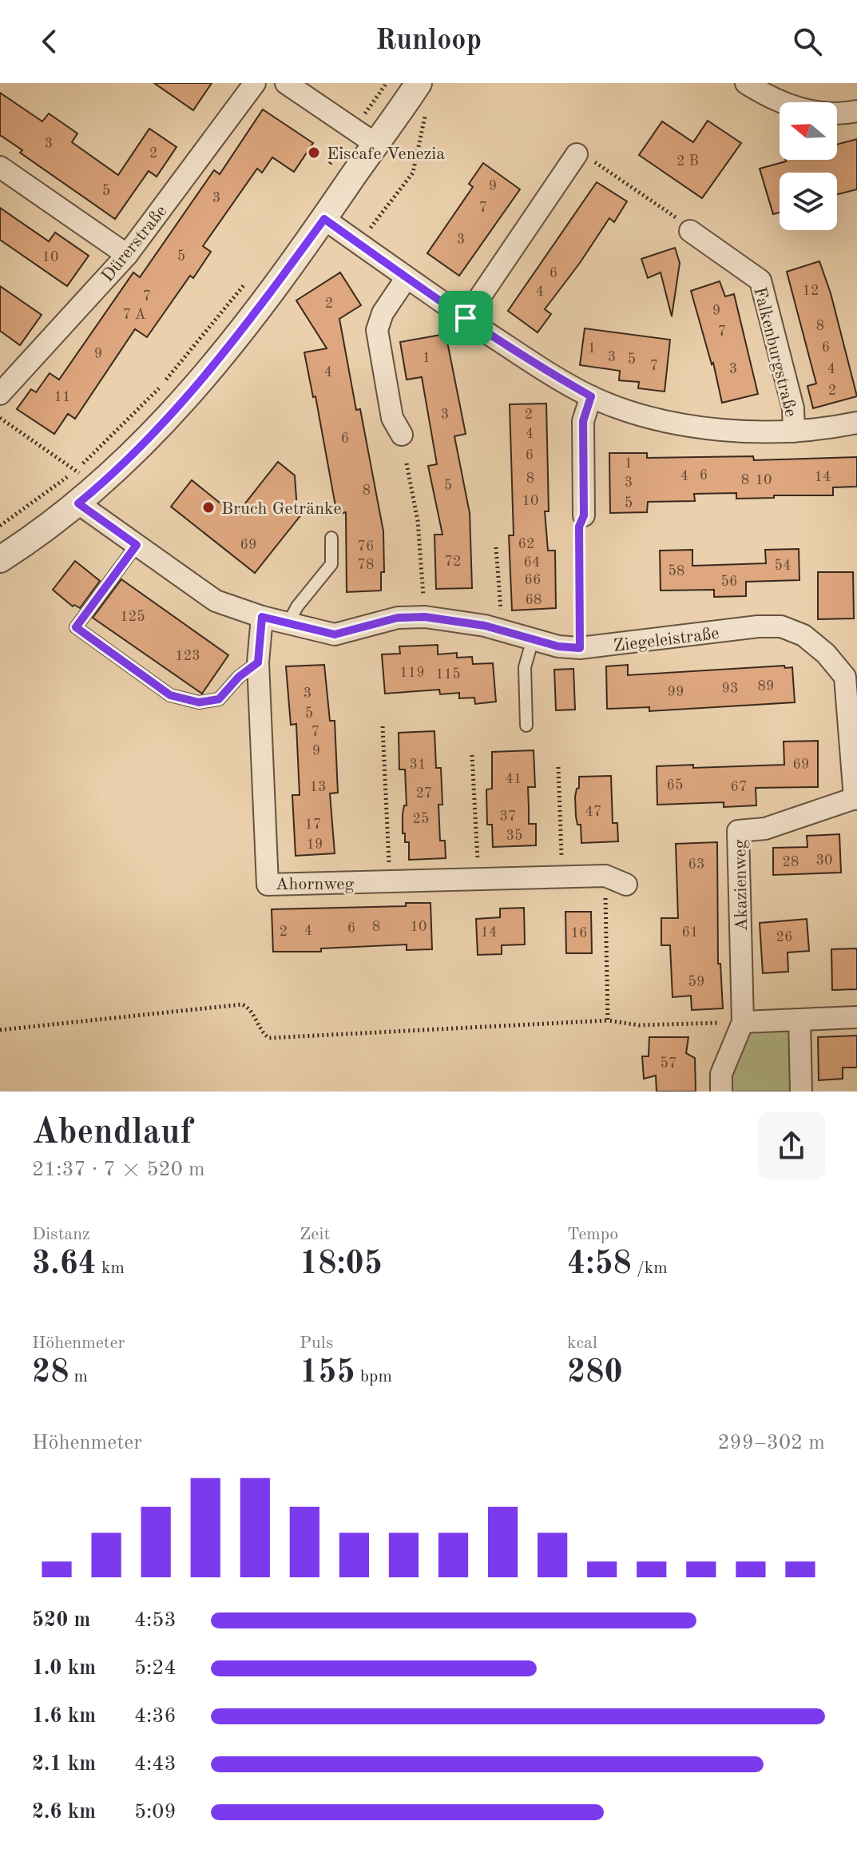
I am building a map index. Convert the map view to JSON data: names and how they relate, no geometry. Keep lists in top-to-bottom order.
{
  "streets": {
    "street": [
      "Dürerstraße",
      "Falkenburgstraße",
      "Ziegeleistraße",
      "Ahornweg",
      "Akazienweg"
    ]
  },
  "crossings": [
    ["Ziegeleistraße", "Ahornweg"],
    ["Ziegeleistraße", "Akazienweg"]
  ],
  "places": ["Eiscafe Venezia", "Bruch Getränke"],
  "house_numbers": [
    "3",
    "2",
    "2 B",
    "9",
    "5",
    "3",
    "7",
    "3",
    "5",
    "10",
    "6",
    "12",
    "4",
    "7",
    "2",
    "9",
    "7 A",
    "8",
    "7",
    "6",
    "1",
    "9",
    "3",
    "1",
    "5",
    "7",
    "3",
    "4",
    "4",
    "2",
    "11",
    "3",
    "2",
    "4",
    "6",
    "6",
    "1",
    "6",
    "4",
    "14",
    "8",
    "8",
    "10",
    "3",
    "5",
    "8",
    "10",
    "5",
    "62",
    "69",
    "76",
    "72",
    "64",
    "78",
    "54",
    "58",
    "66",
    "56",
    "68",
    "125",
    "123",
    "119",
    "115",
    "89",
    "93",
    "99",
    "3",
    "5",
    "7",
    "9",
    "31",
    "69",
    "41",
    "65",
    "13",
    "67",
    "27",
    "47",
    "37",
    "25",
    "17",
    "35",
    "19",
    "30",
    "28",
    "63",
    "8",
    "10",
    "6",
    "4",
    "2",
    "14",
    "61",
    "16",
    "26",
    "59",
    "57"
  ],
  "north": "left",
  "page": {
    "header": "Runloop",
    "heading": ["Abendlauf", "21:37 · 7 × 520 m"],
    "stats": [
      ["Distanz", "3.64 km"],
      ["Zeit", "18:05"],
      ["Tempo", "4:58 /km"],
      ["Höhenmeter", "28 m"],
      ["Puls", "155 bpm"],
      ["kcal", "280"]
    ],
    "chart": ["Höhenmeter", "299–302 m"],
    "list": [
      {
        "name": "520 m",
        "note": "4:53"
      },
      {
        "name": "1.0 km",
        "note": "5:24"
      },
      {
        "name": "1.6 km",
        "note": "4:36"
      },
      {
        "name": "2.1 km",
        "note": "4:43"
      },
      {
        "name": "2.6 km",
        "note": "5:09"
      }
    ]
  }
}
